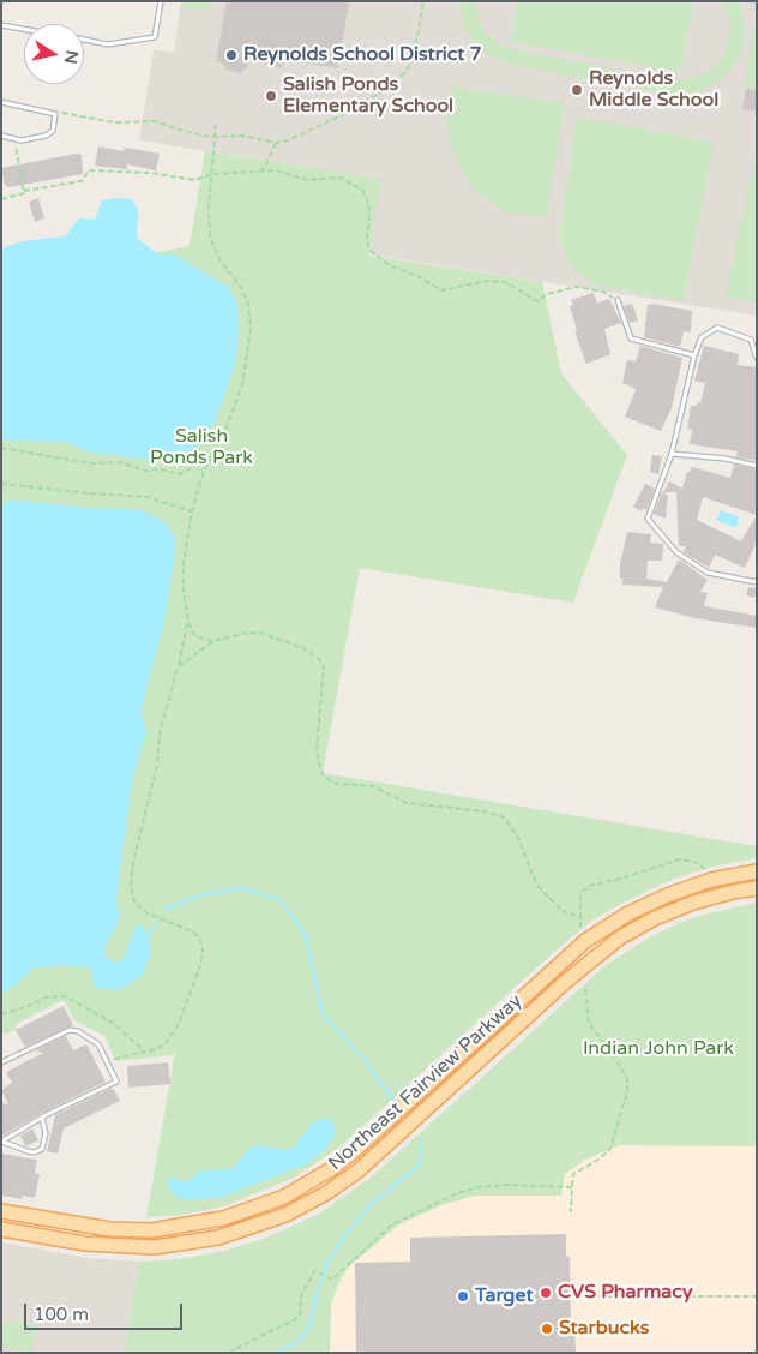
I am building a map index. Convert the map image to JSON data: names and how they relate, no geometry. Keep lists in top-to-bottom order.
{
  "streets": {
    "main road": ["Northeast Fairview Parkway"]
  },
  "parks": ["Salish Ponds Park", "Indian John Park"],
  "places": [
    "Reynolds School District 7",
    "Reynolds Middle School",
    "Salish Ponds Elementary School",
    "CVS Pharmacy",
    "Target",
    "Starbucks"
  ],
  "scale_bar": "100 m",
  "north": "right"
}
